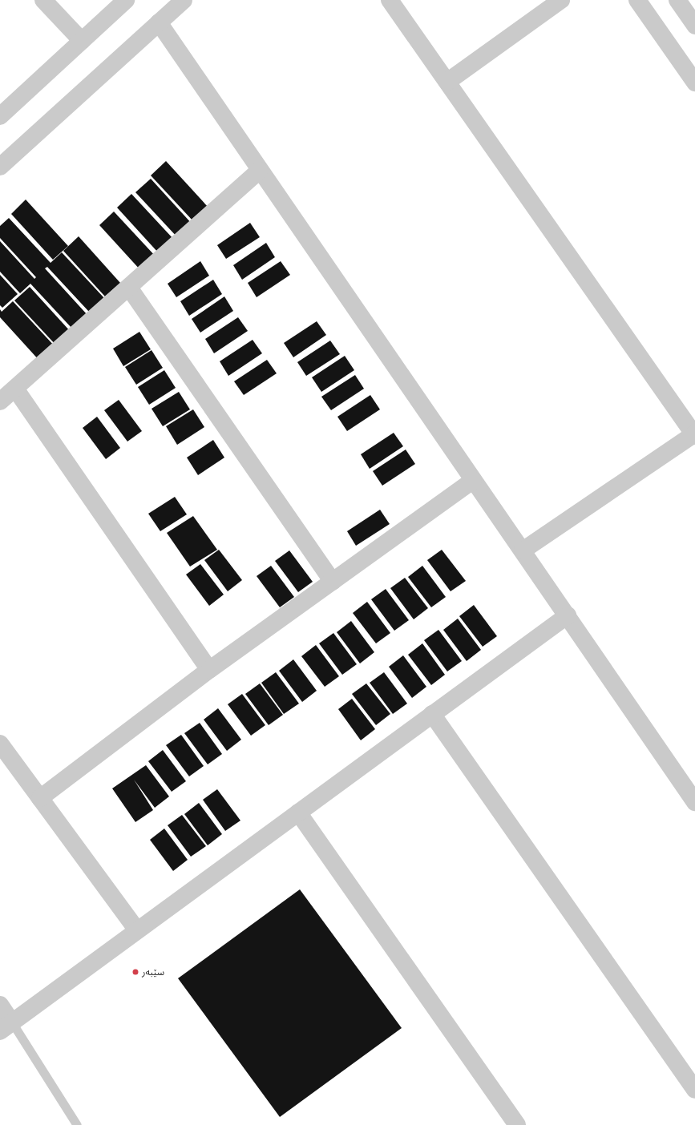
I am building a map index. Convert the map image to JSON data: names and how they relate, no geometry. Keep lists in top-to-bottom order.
{
  "places": ["سێبەر"]
}
